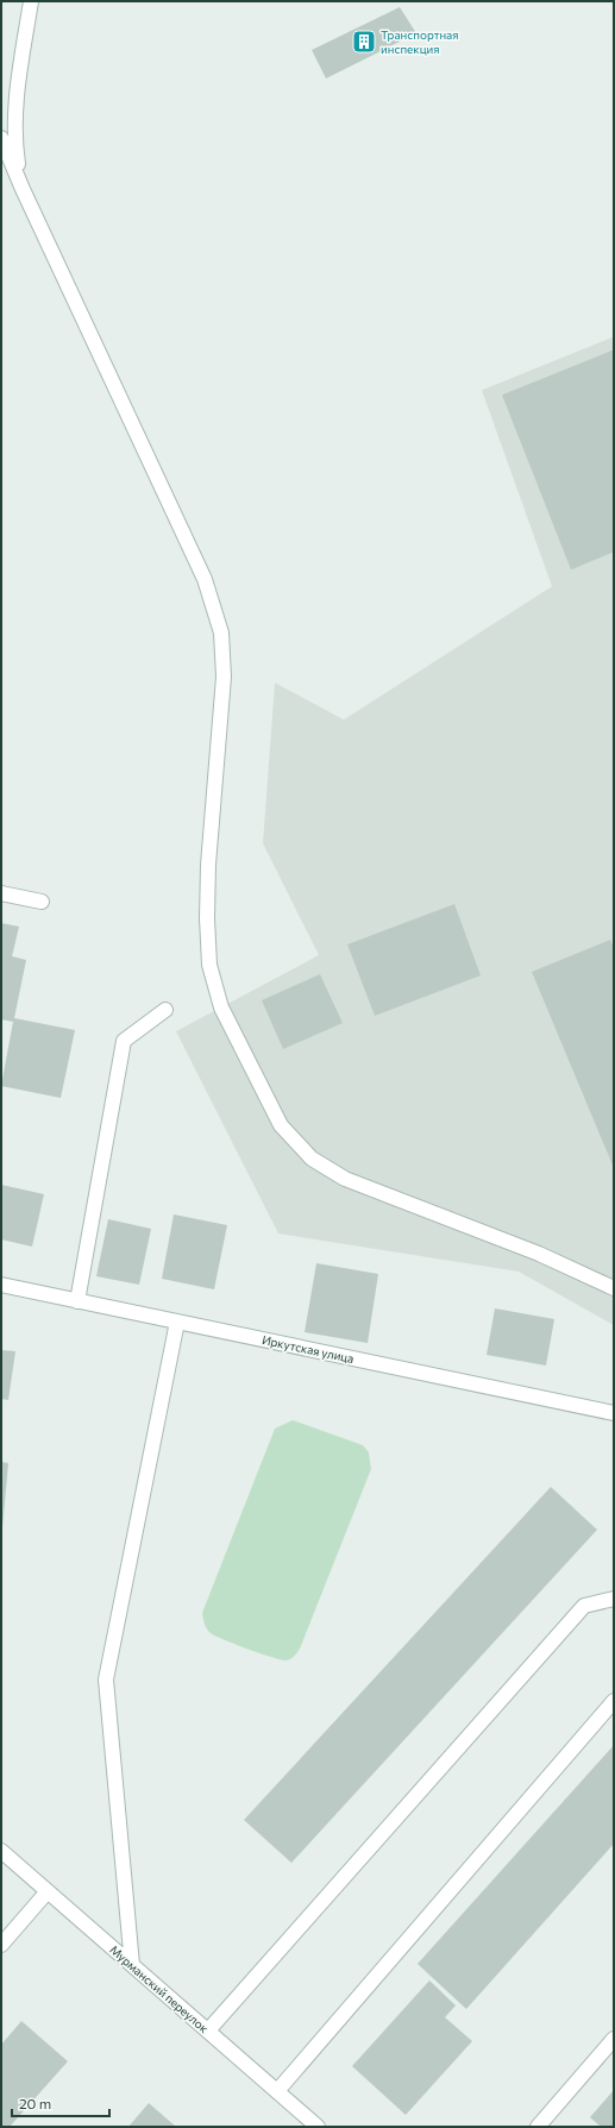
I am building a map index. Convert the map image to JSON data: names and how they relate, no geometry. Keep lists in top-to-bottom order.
{
  "streets": {
    "street": ["Иркутская улица", "Мурманский переулок"]
  },
  "places": {
    "building": ["Транспортная инспекция"]
  },
  "scale_bar": "20 m"
}
